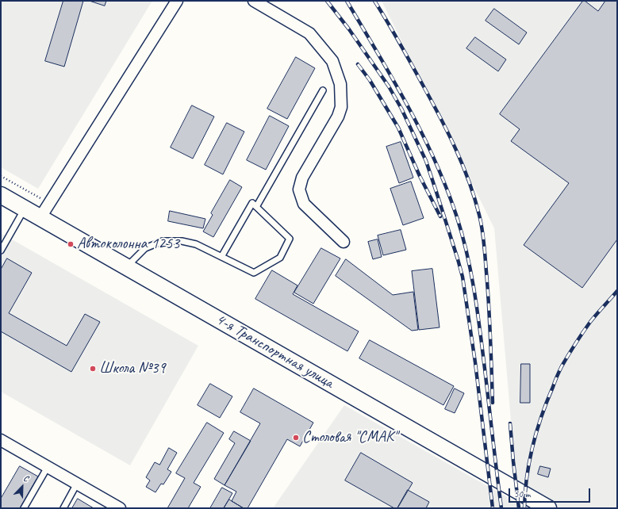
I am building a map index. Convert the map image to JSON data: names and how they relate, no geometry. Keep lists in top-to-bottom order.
{
  "streets": {
    "main road": ["4-я Транспортная улица"]
  },
  "places": ["Автоколонна 1253", "Школа №39", "Столовая \"СМАК\""],
  "scale_bar": "50 m",
  "north": "top right"
}
